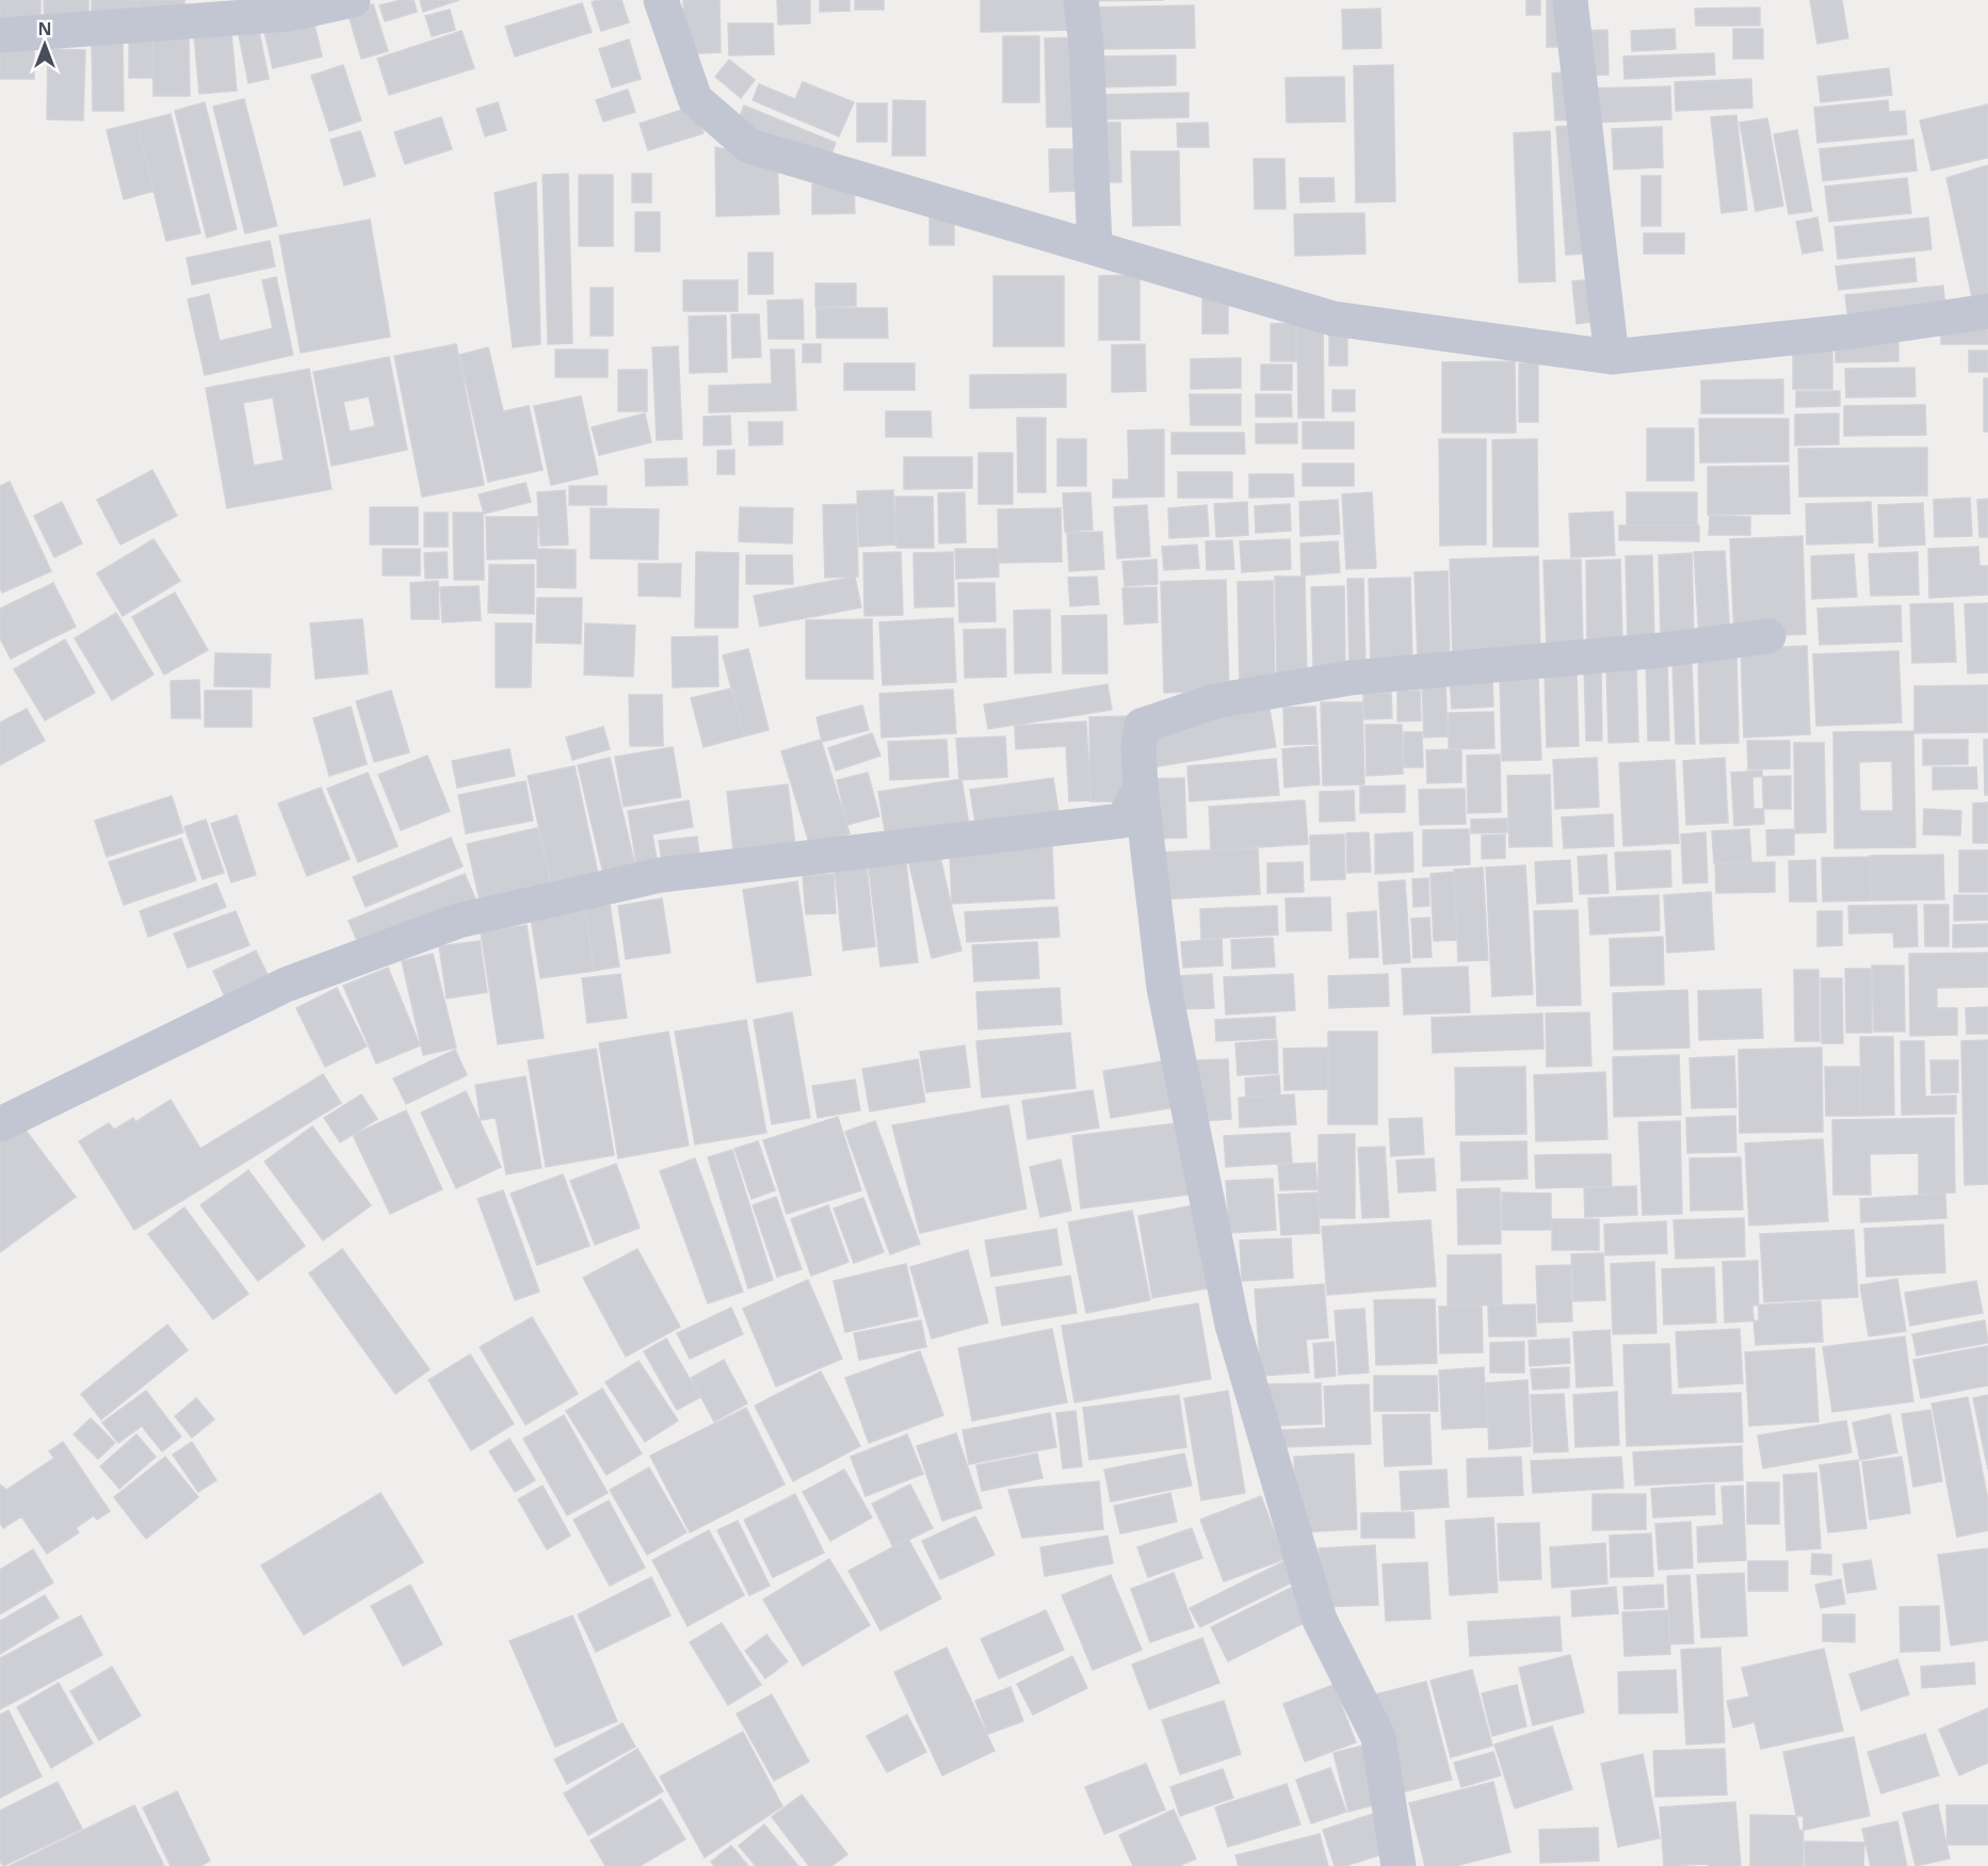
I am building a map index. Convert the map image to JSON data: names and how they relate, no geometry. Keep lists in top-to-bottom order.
{
  "north": "top"
}
